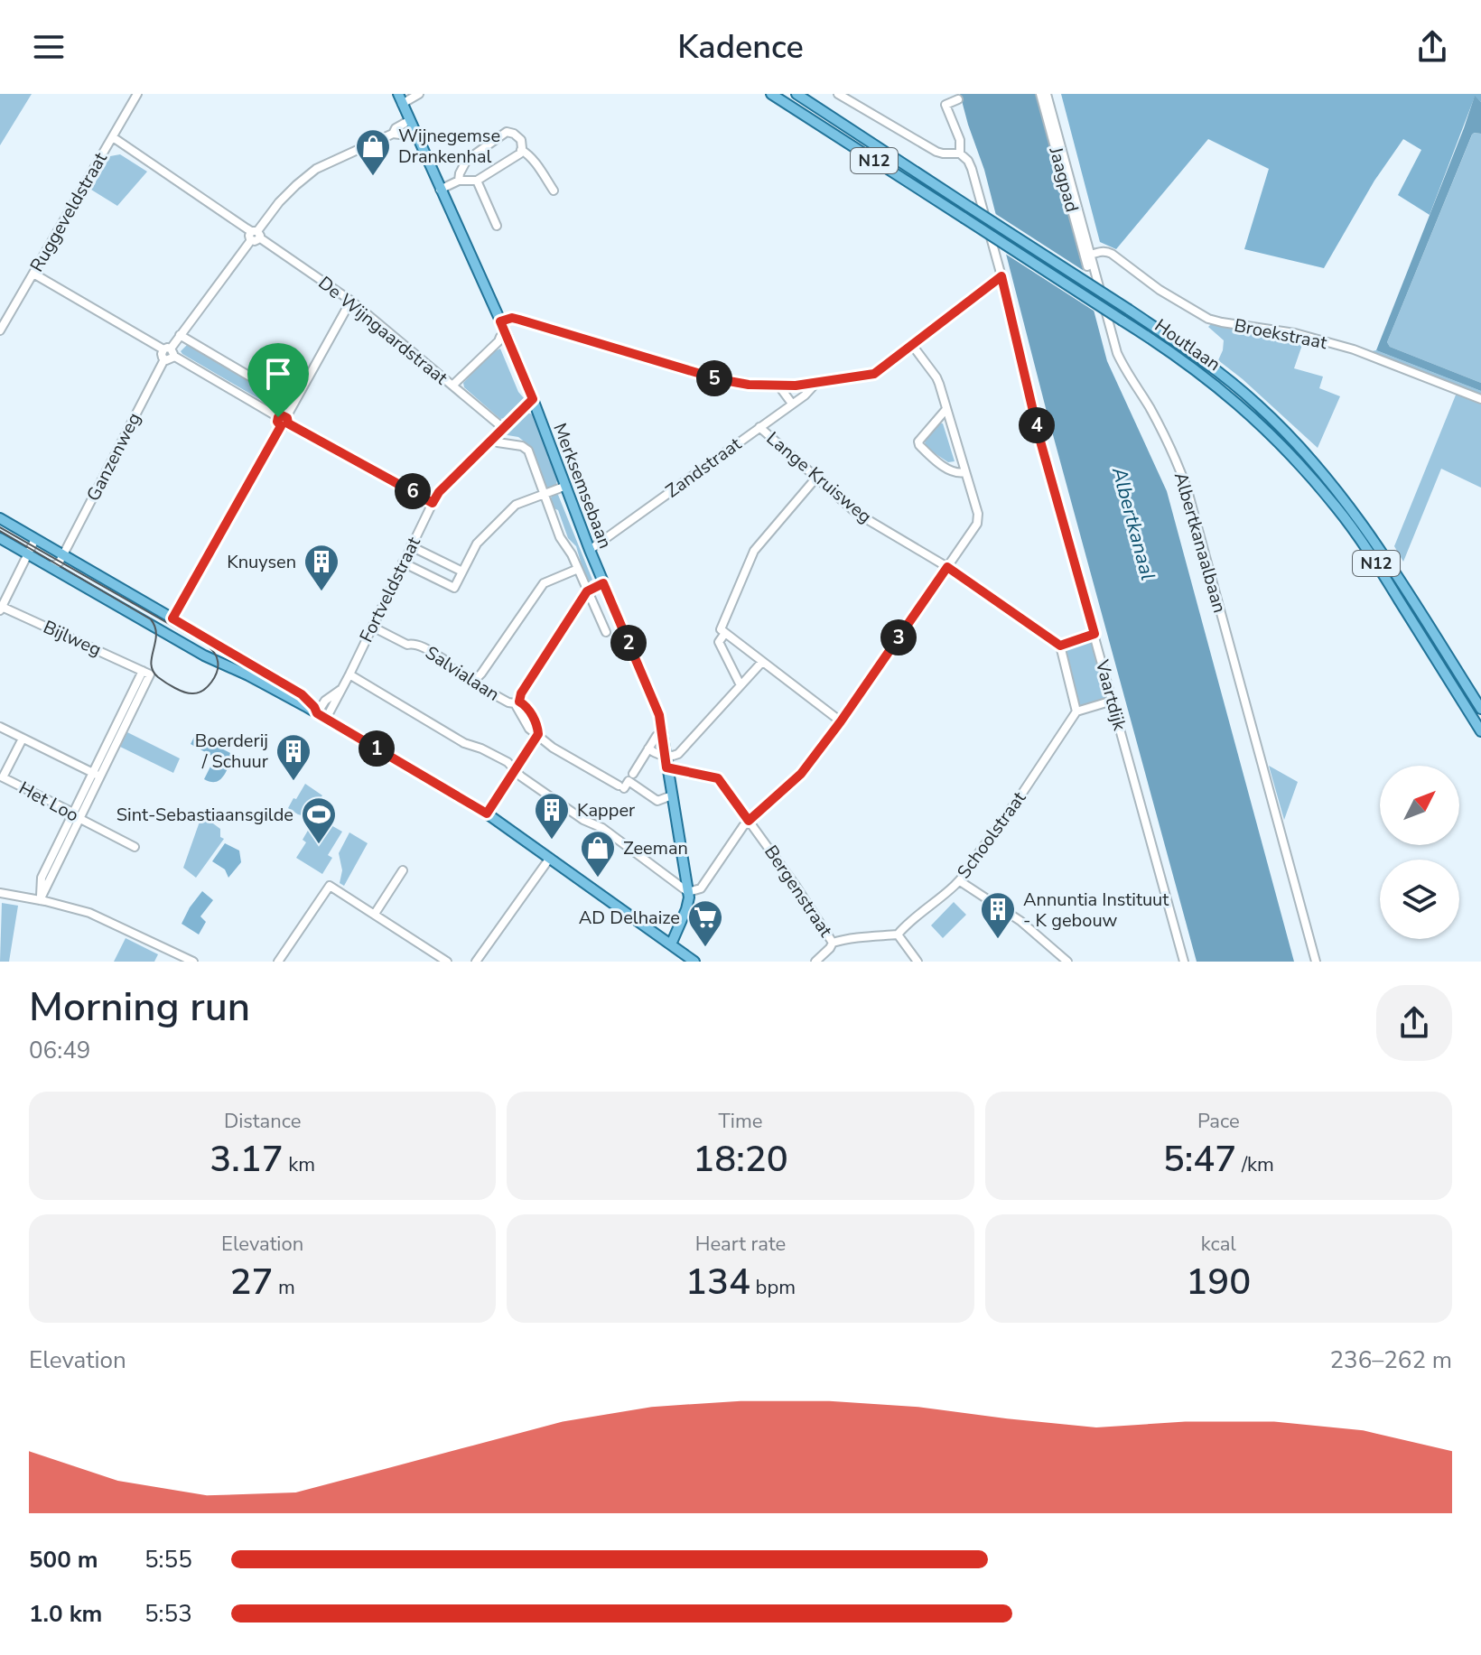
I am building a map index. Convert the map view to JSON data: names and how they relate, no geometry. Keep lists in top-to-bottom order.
{
  "streets": {
    "main road": ["N12", "Houtlaan", "Merksemsebaan"],
    "street": [
      "Jaagpad",
      "Ruggeveldstraat",
      "De Wijngaardstraat",
      "Broekstraat",
      "Ganzenweg",
      "Zandstraat",
      "Lange Kruisweg",
      "Albertkanaalbaan",
      "Fortveldstraat",
      "Bijlweg",
      "Salvialaan",
      "Vaartdijk",
      "Het Loo",
      "Schoolstraat",
      "Bergenstraat"
    ]
  },
  "crossings": [
    ["Ruggeveldstraat", "De Wijngaardstraat"],
    ["De Wijngaardstraat", "Fortveldstraat"],
    ["Broekstraat", "Albertkanaalbaan"],
    ["Zandstraat", "Lange Kruisweg"],
    ["Zandstraat", "Merksemsebaan"],
    ["Merksemsebaan", "Fortveldstraat"],
    ["Merksemsebaan", "Bergenstraat"],
    ["Fortveldstraat", "Salvialaan"]
  ],
  "water": ["Albertkanaal"],
  "places": {
    "shop": ["Wijnegemse Drankenhal", "Zeeman"],
    "building": [
      "Knuysen",
      "Boerderij / Schuur",
      "Kapper",
      "Annuntia Instituut - K gebouw"
    ],
    "sports": ["Sint-Sebastiaansgilde"],
    "supermarket": ["AD Delhaize"]
  },
  "north": "top right",
  "page": {
    "header": "Kadence",
    "pins": [
      "5",
      "4",
      "6",
      "3",
      "2",
      "1"
    ],
    "heading": ["Morning run", "06:49"],
    "stats": [
      ["Distance", "3.17 km"],
      ["Time", "18:20"],
      ["Pace", "5:47 /km"],
      ["Elevation", "27 m"],
      ["Heart rate", "134 bpm"],
      ["kcal", "190"]
    ],
    "chart": ["Elevation", "236–262 m"],
    "list": [
      {
        "name": "500 m",
        "note": "5:55"
      },
      {
        "name": "1.0 km",
        "note": "5:53"
      }
    ]
  }
}
